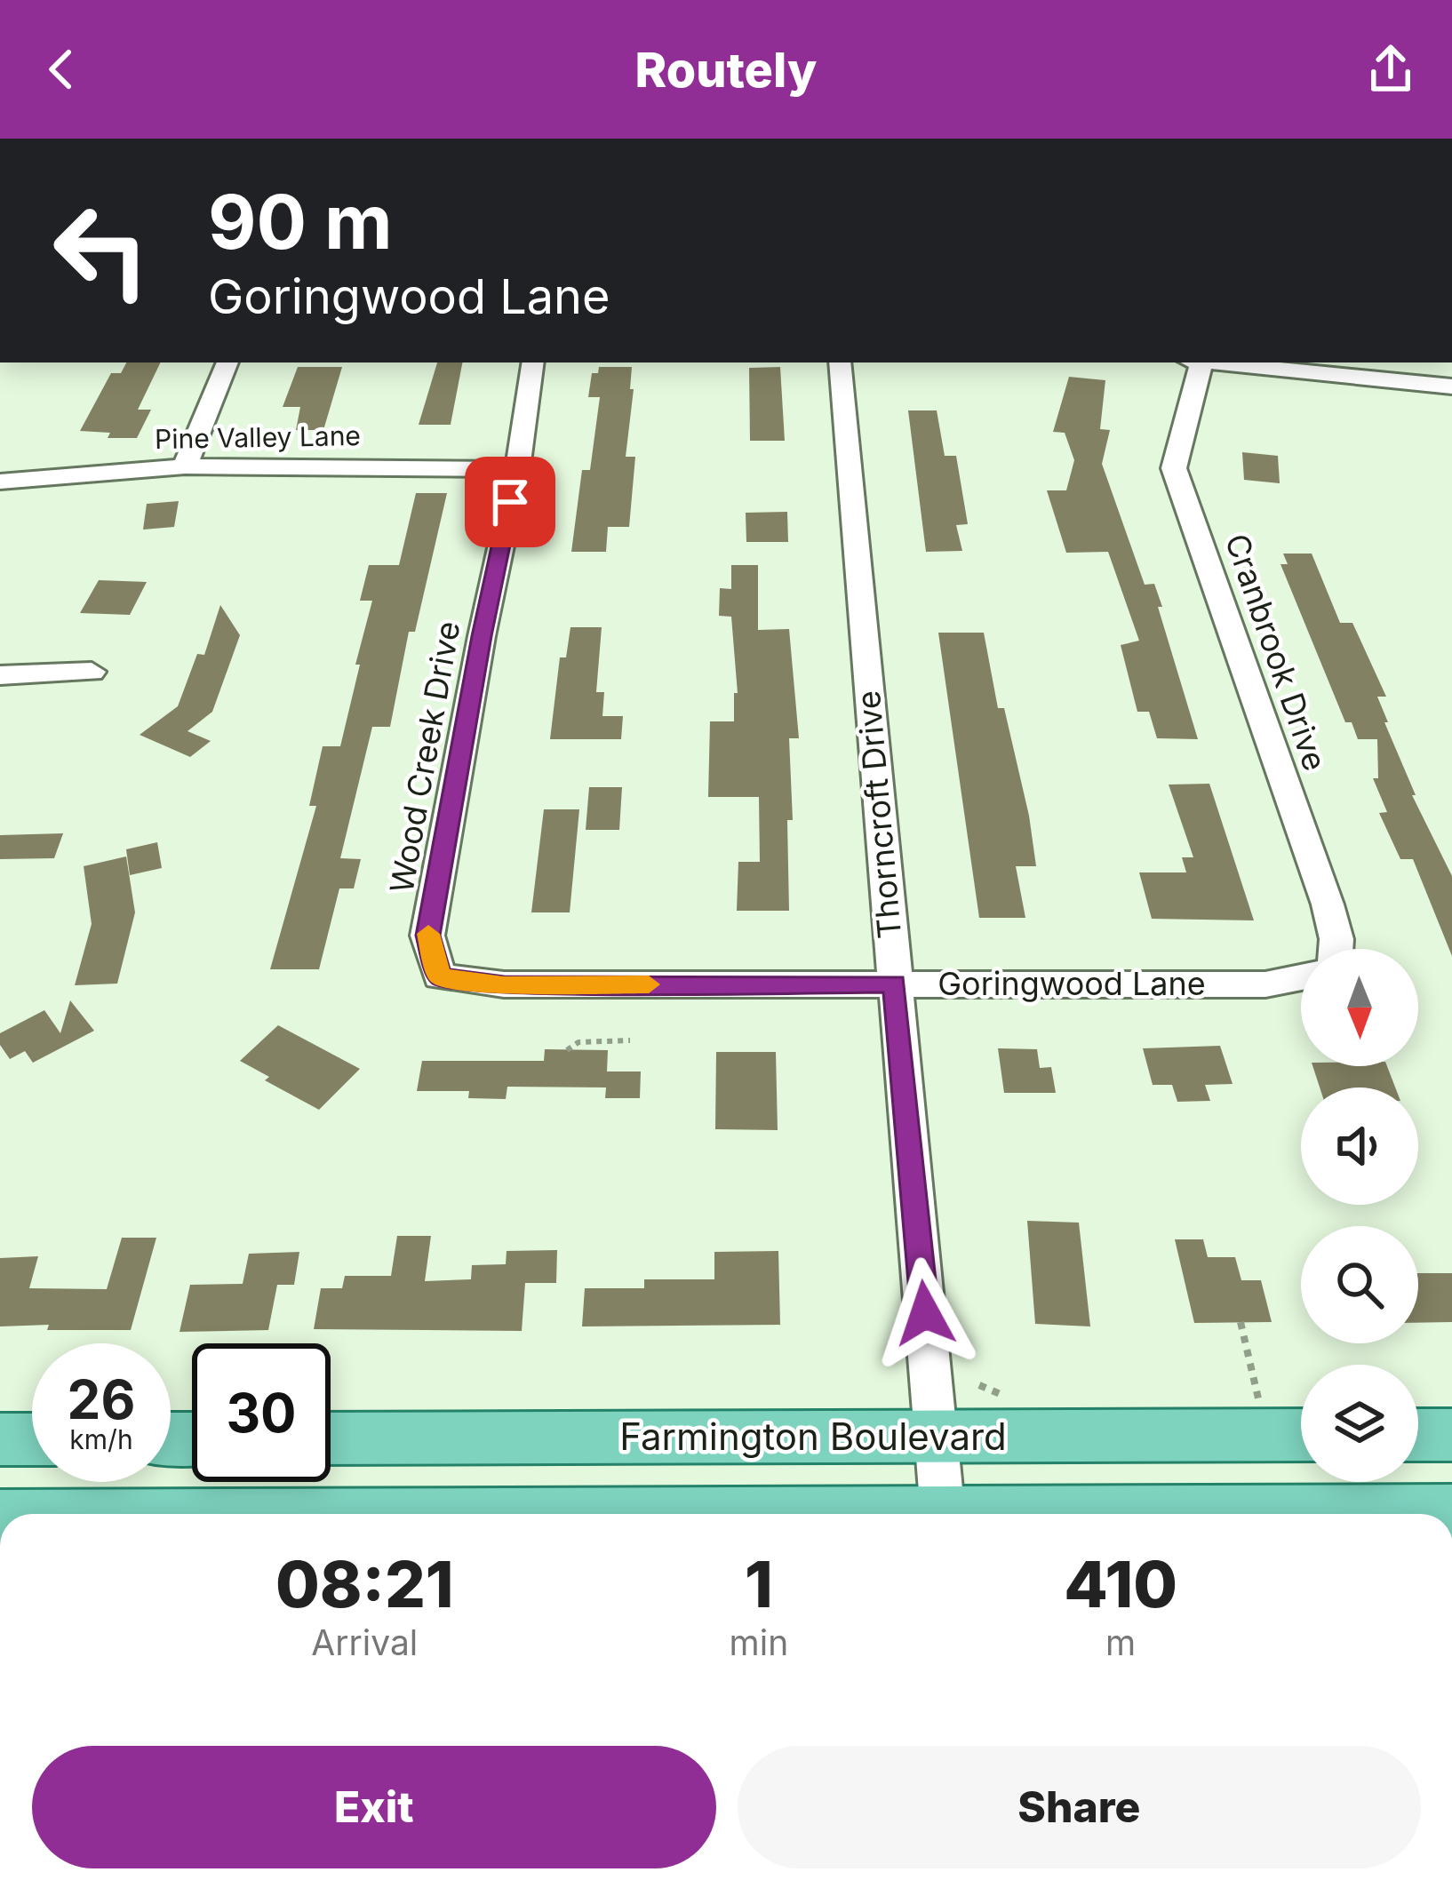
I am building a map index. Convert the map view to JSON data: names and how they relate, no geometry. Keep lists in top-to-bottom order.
{
  "streets": {
    "main road": ["Farmington Boulevard"],
    "street": [
      "Pine Valley Lane",
      "Cranbrook Drive",
      "Wood Creek Drive",
      "Thorncroft Drive",
      "Goringwood Lane"
    ]
  },
  "crossings": [
    ["Pine Valley Lane", "Wood Creek Drive"],
    ["Wood Creek Drive", "Goringwood Lane"],
    ["Thorncroft Drive", "Goringwood Lane"],
    ["Thorncroft Drive", "Farmington Boulevard"]
  ],
  "north": "bottom",
  "page": {
    "header": "Routely",
    "turn": ["90 m", "Goringwood Lane"],
    "speed": "26 km/h",
    "limit": "30",
    "eta": [
      "08:21",
      "Arrival",
      "1",
      "min",
      "410",
      "m"
    ],
    "buttons": ["Exit", "Share"]
  }
}
